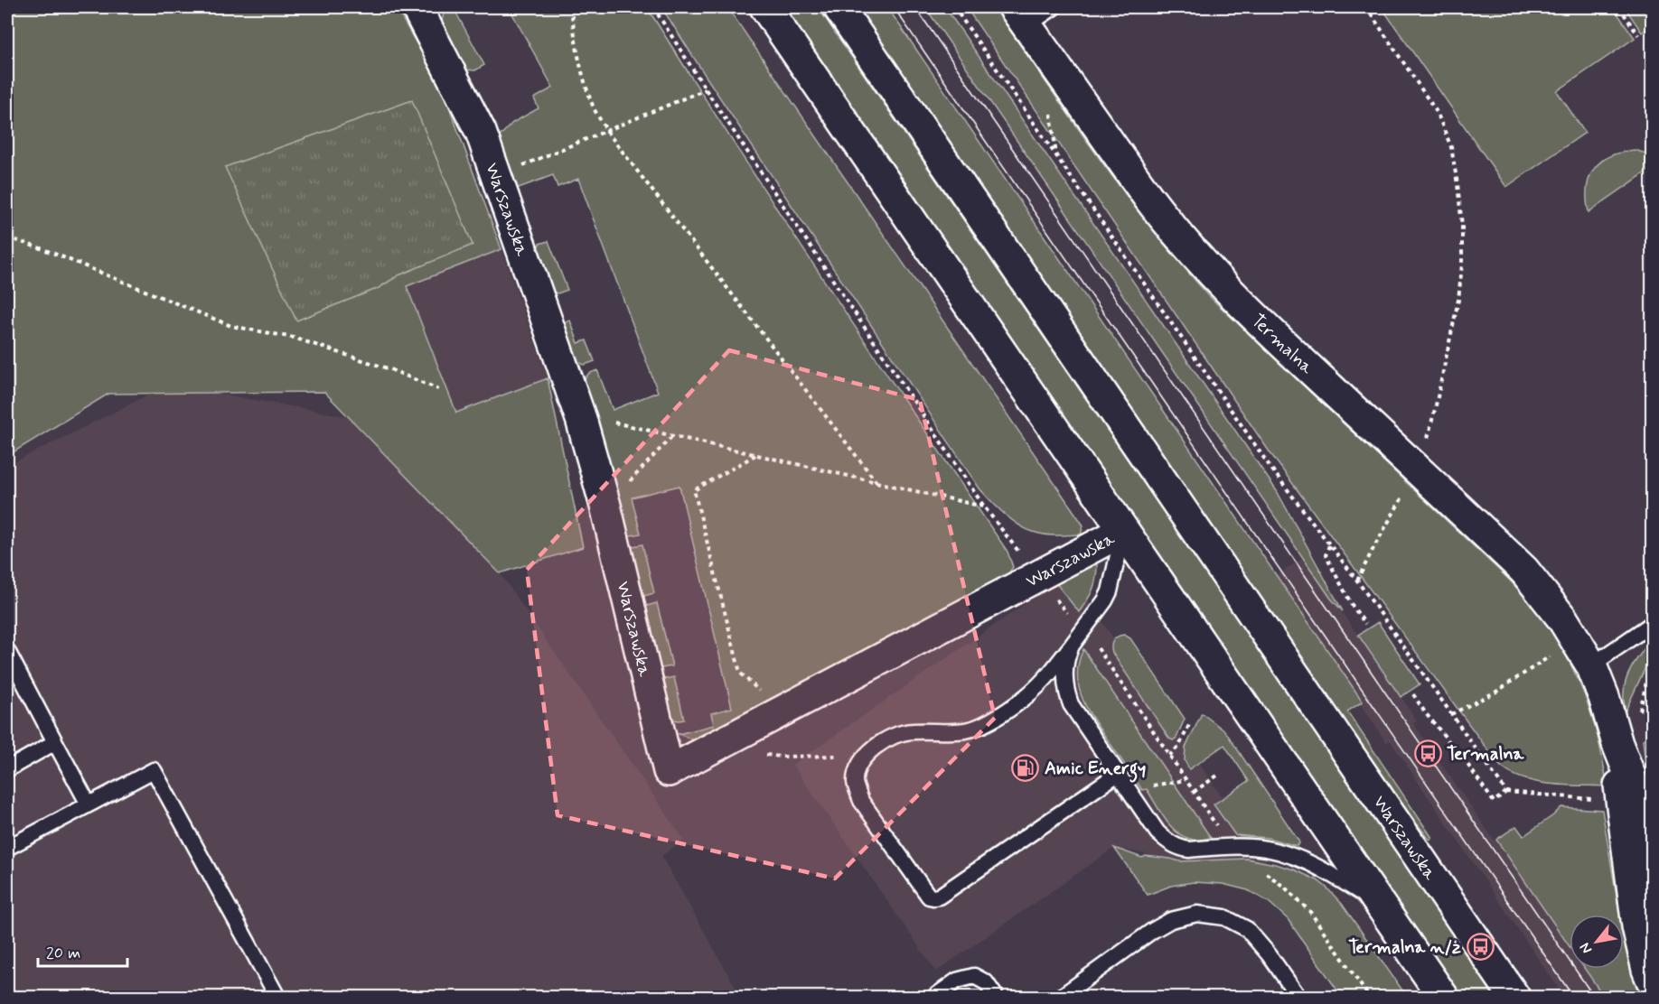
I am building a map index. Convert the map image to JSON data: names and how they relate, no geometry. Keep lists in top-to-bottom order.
{
  "streets": {
    "street": ["Warszawska", "Termalna"]
  },
  "places": {
    "bus stop": ["Termalna", "Termalna n/ż"],
    "fuel station": ["Amic Energy"]
  },
  "scale_bar": "20 m",
  "north": "bottom left"
}
